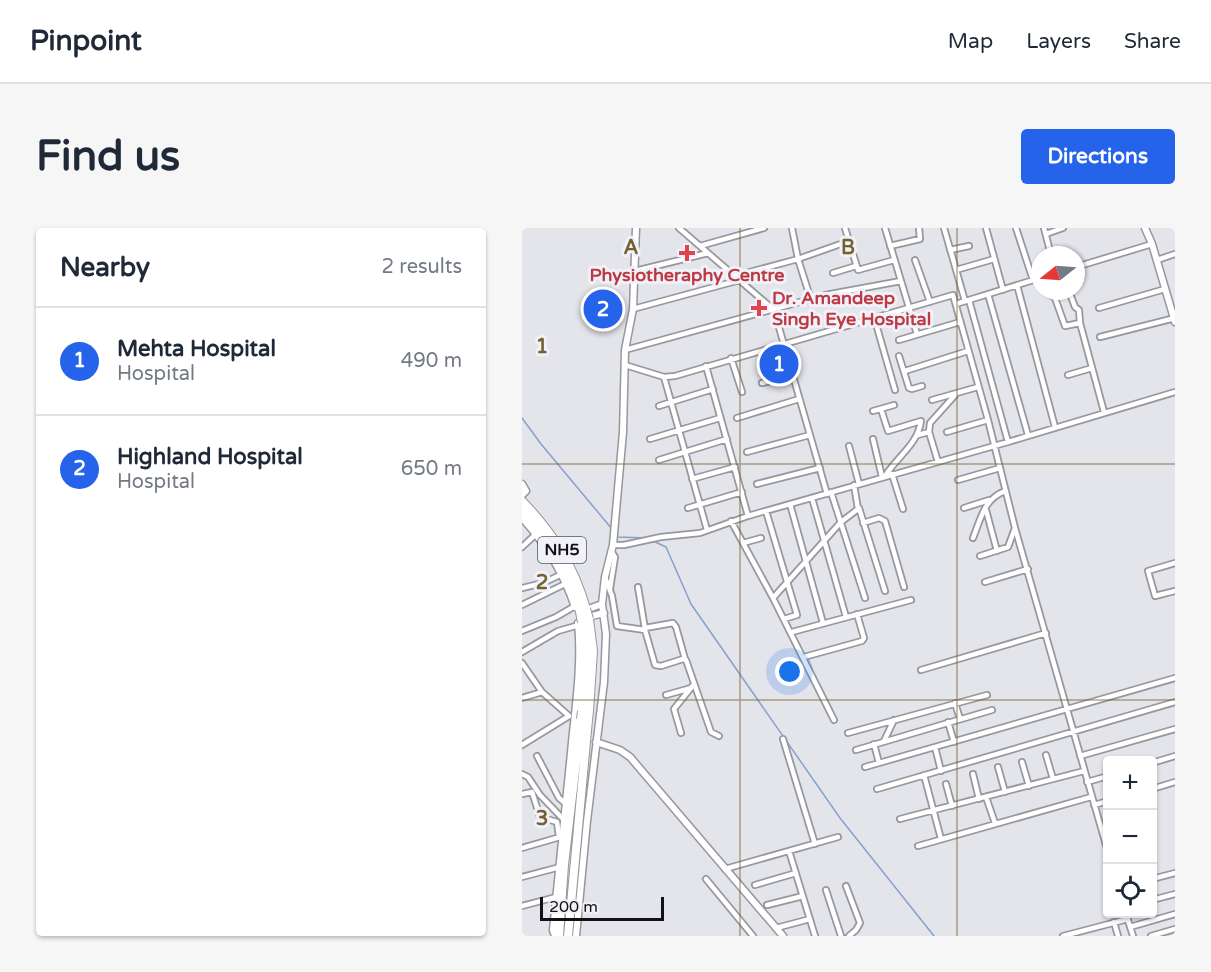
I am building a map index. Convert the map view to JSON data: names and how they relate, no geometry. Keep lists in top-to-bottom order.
{
  "streets": {
    "highway": ["NH5"]
  },
  "places": {
    "health": ["Physiotheraphy Centre", "Dr. Amandeep Singh Eye Hospital"]
  },
  "scale_bar": "200 m",
  "north": "left",
  "page": {
    "header": "Pinpoint",
    "nav": ["Map", "Layers", "Share"],
    "buttons": "Directions",
    "title": "Find us",
    "heading": ["Nearby", "2 results"],
    "pins": ["2", "1"],
    "list": [
      {
        "mark": "1",
        "name": "Mehta Hospital",
        "note": "Hospital",
        "value": "490 m"
      },
      {
        "mark": "2",
        "name": "Highland Hospital",
        "note": "Hospital",
        "value": "650 m"
      }
    ],
    "map_buttons": ["+", "−"],
    "scale": "200 m"
  },
  "grid": {
    "columns": ["A", "B"],
    "rows": ["1", "2", "3"]
  }
}
